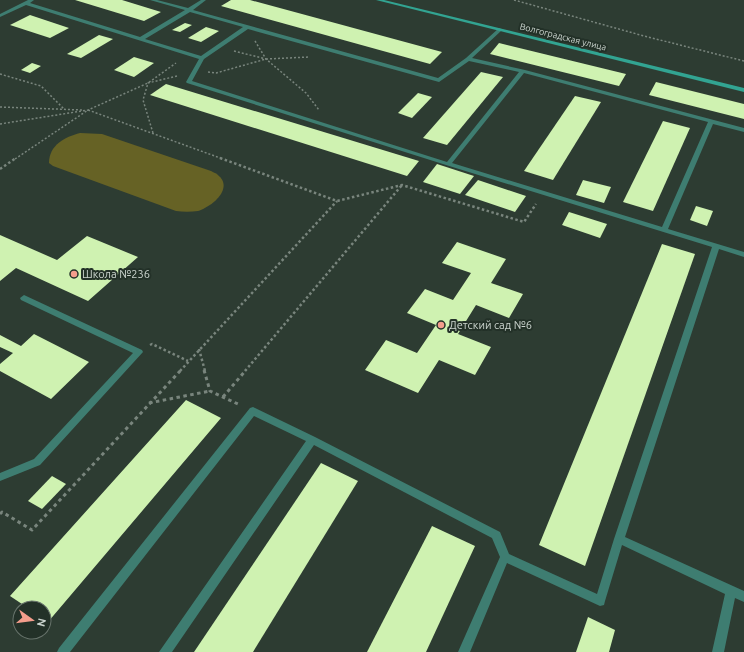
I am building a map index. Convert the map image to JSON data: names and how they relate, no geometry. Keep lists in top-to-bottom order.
{
  "streets": {
    "street": ["Волгоградская улица"]
  },
  "places": ["Школа №236", "Детский сад №6"],
  "north": "right"
}
